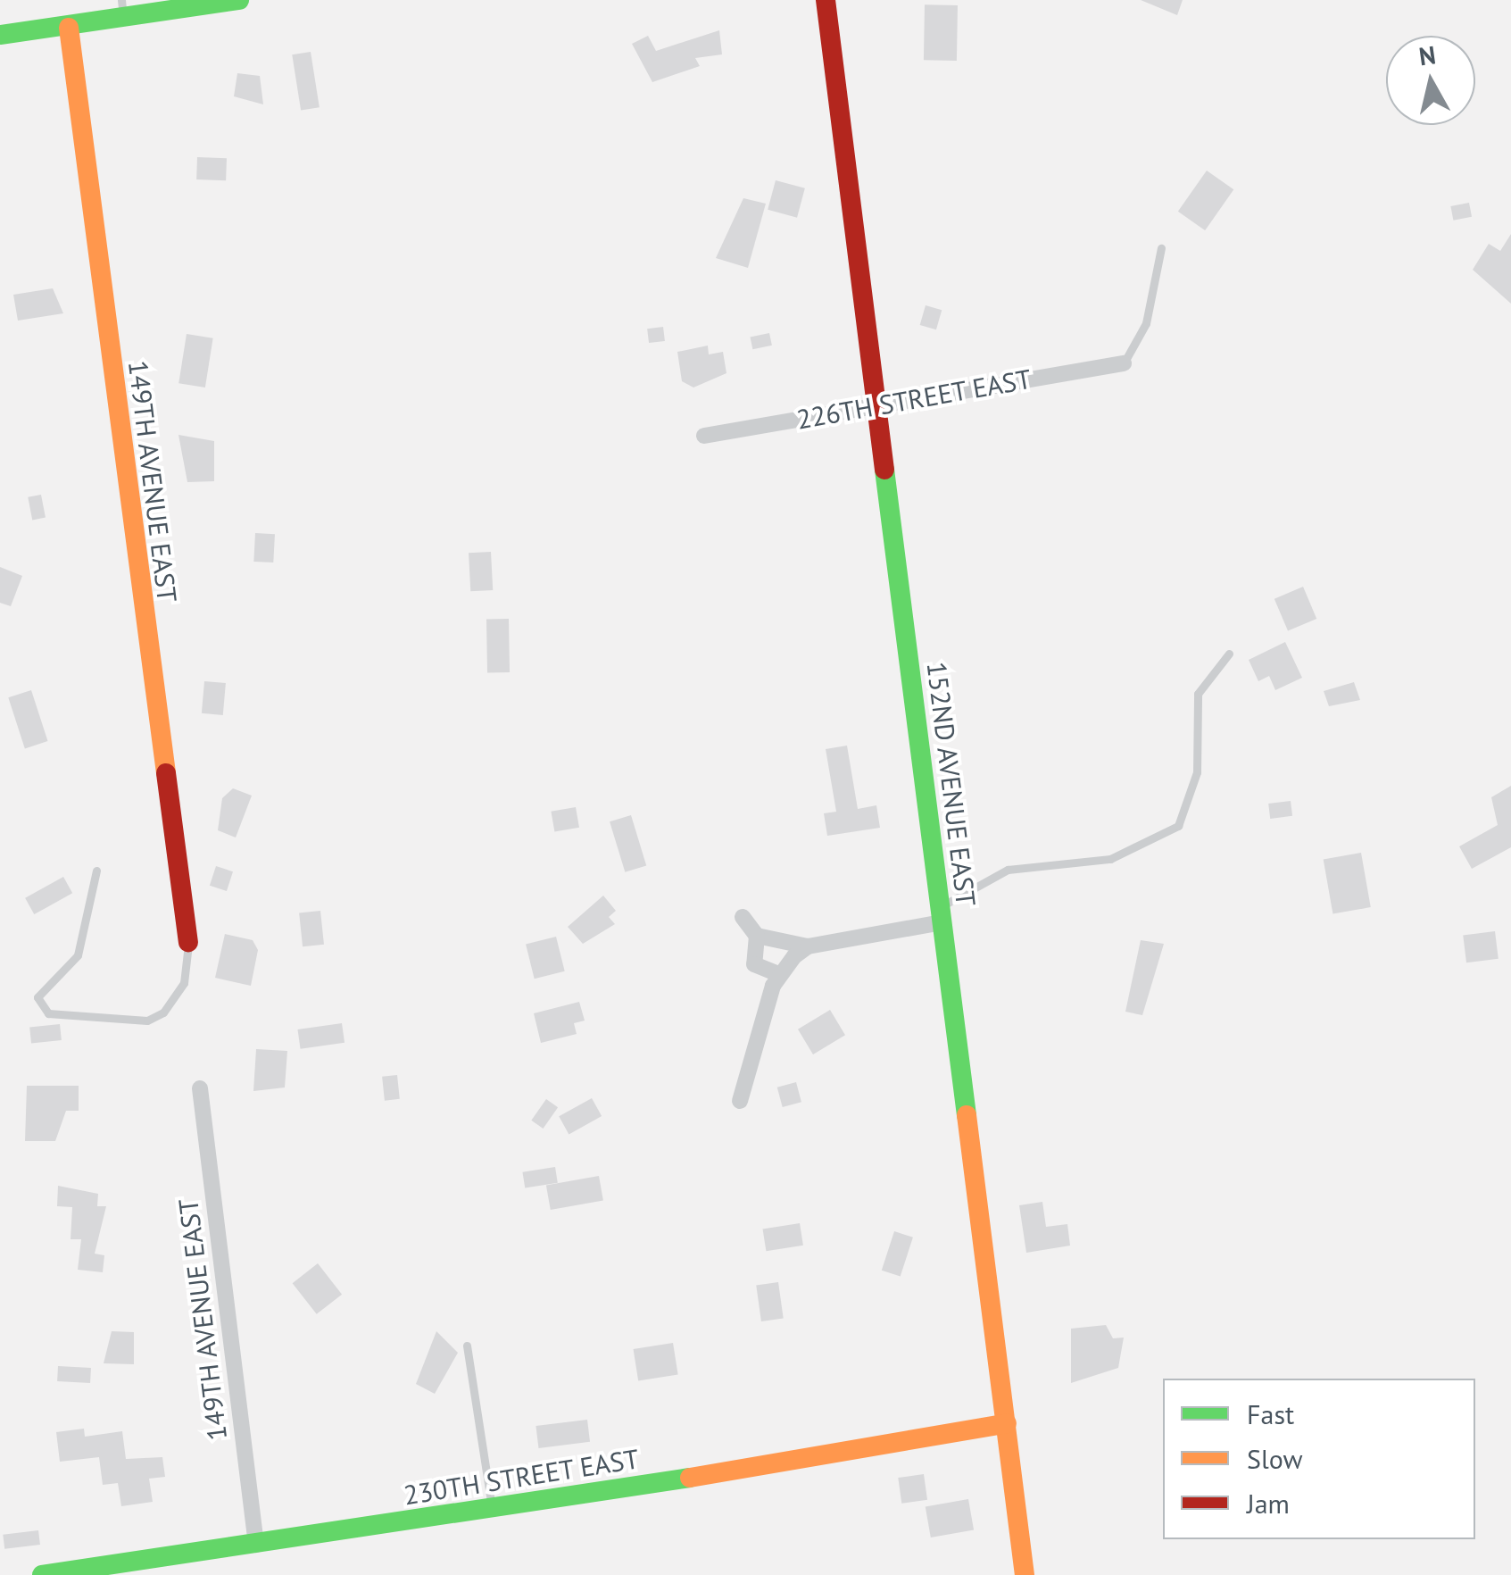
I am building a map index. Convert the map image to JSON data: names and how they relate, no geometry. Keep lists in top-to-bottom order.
{
  "streets": {
    "street": [
      "226TH STREET EAST",
      "149TH AVENUE EAST",
      "152ND AVENUE EAST",
      "230TH STREET EAST"
    ]
  },
  "crossings": [
    ["226TH STREET EAST", "152ND AVENUE EAST"],
    ["149TH AVENUE EAST", "230TH STREET EAST"],
    ["152ND AVENUE EAST", "230TH STREET EAST"]
  ],
  "legend": ["Fast", "Slow", "Jam"],
  "north": "top"
}
